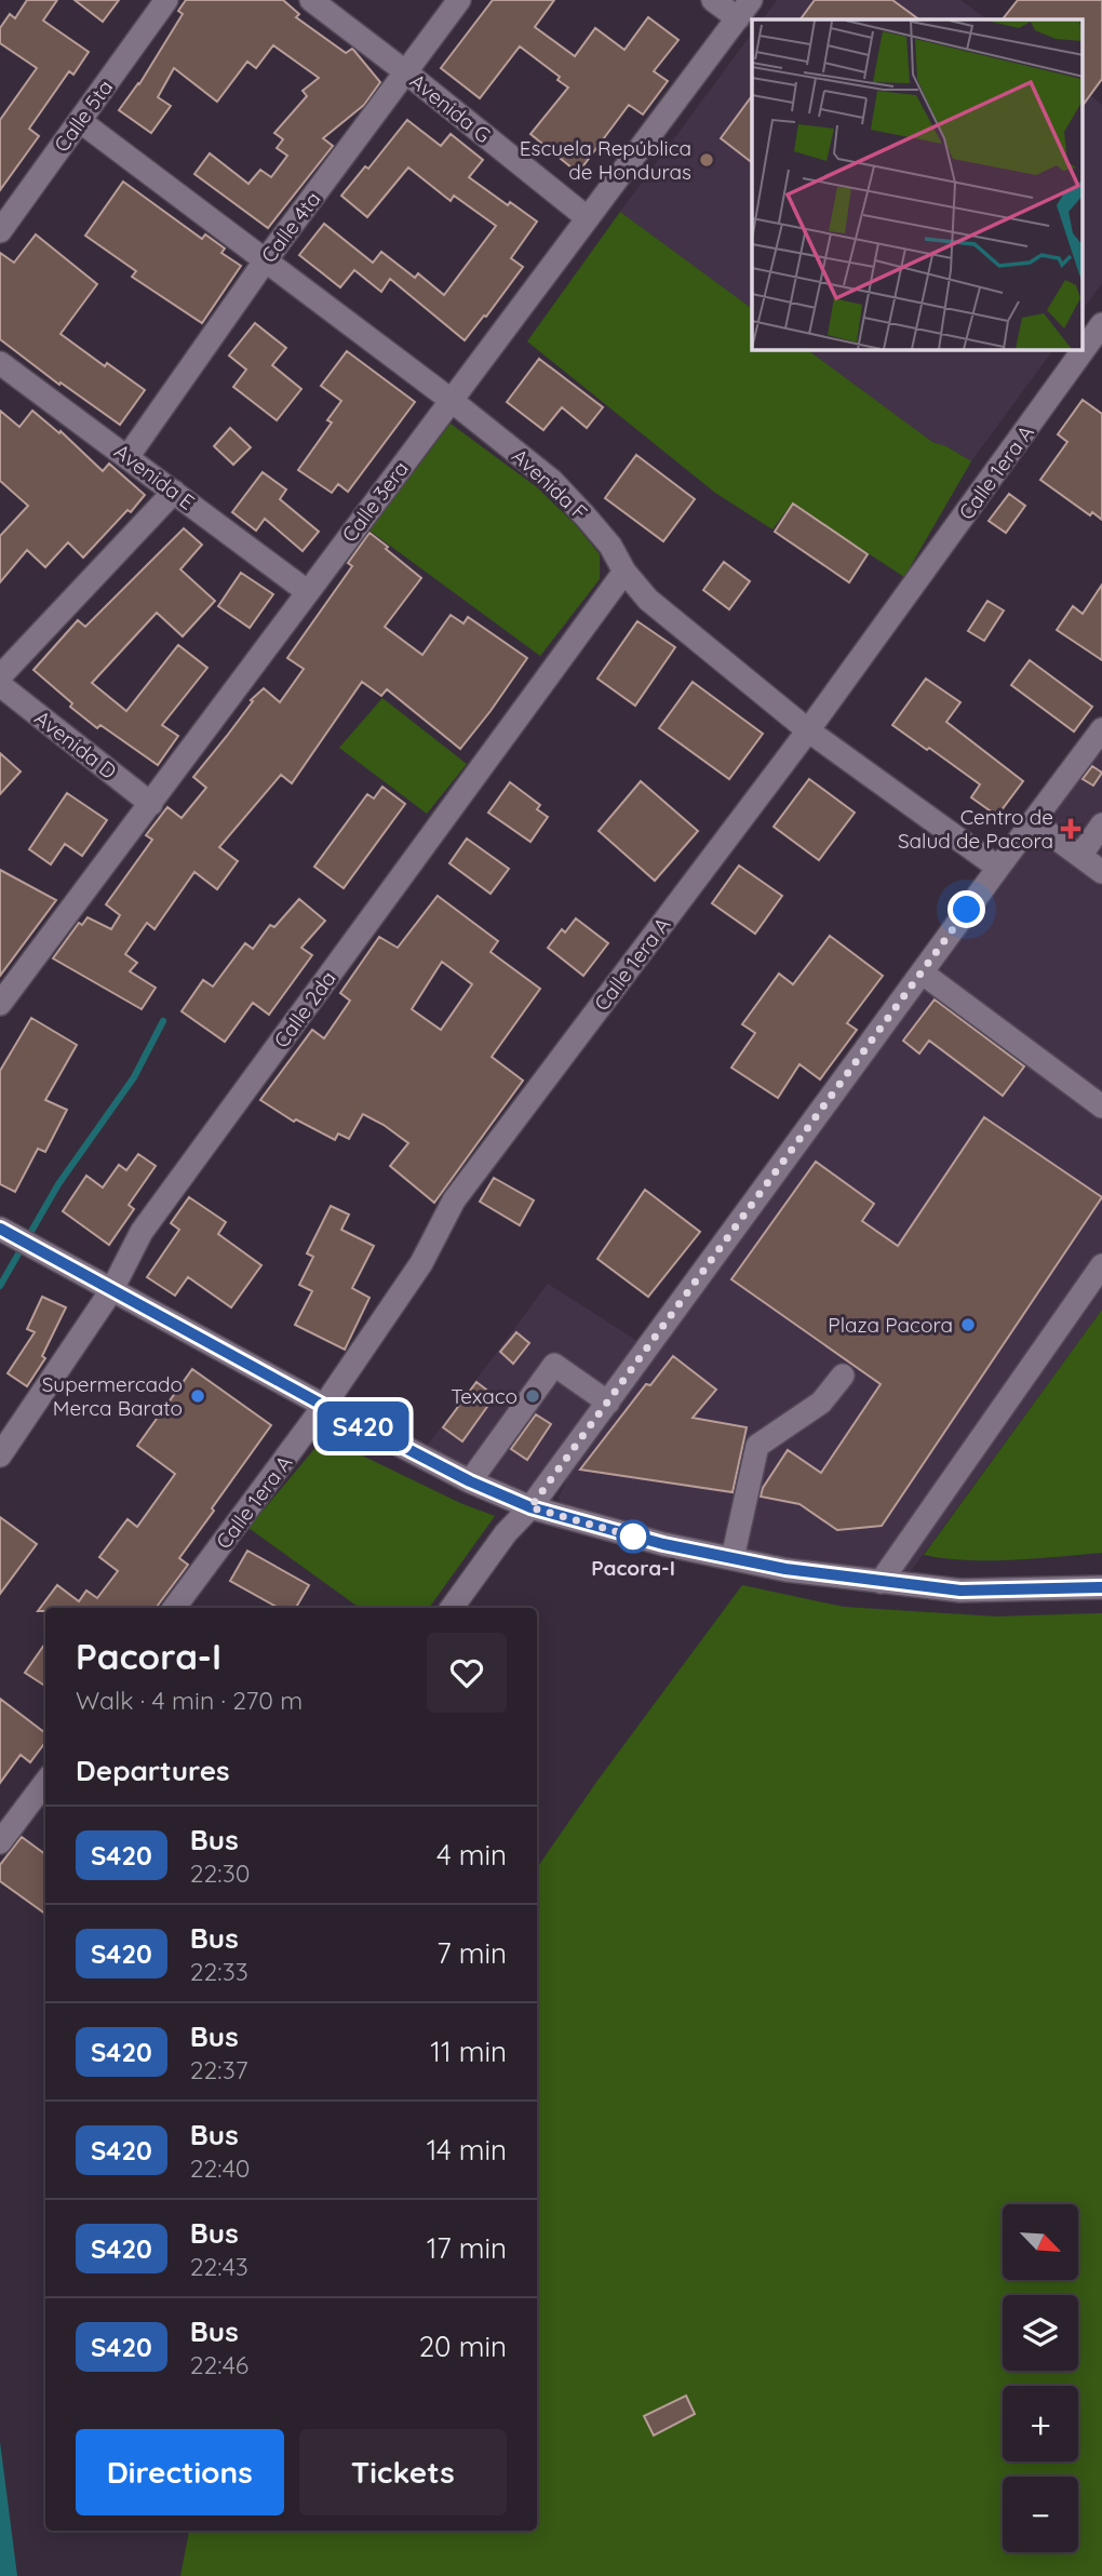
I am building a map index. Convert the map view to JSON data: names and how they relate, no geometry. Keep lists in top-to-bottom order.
{
  "streets": {
    "street": [
      "Avenida G",
      "Calle 5ta",
      "Calle 4ta",
      "Calle 1era A",
      "Avenida E",
      "Avenida F",
      "Calle 3era",
      "Avenida D",
      "Calle 2da"
    ]
  },
  "crossings": [
    ["Avenida G", "Calle 4ta"],
    ["Avenida G", "Calle 3era"],
    ["Calle 5ta", "Avenida F"],
    ["Calle 4ta", "Avenida E"],
    ["Calle 4ta", "Avenida F"],
    ["Calle 1era A", "Avenida F"],
    ["Avenida E", "Calle 3era"],
    ["Avenida F", "Calle 3era"],
    ["Avenida F", "Calle 2da"],
    ["Calle 3era", "Avenida D"]
  ],
  "places": {
    "other": [
      "Escuela República de Honduras",
      "Plaza Pacora",
      "Supermercado Merca Barato",
      "Texaco",
      "Pacora-I"
    ],
    "health": ["Centro de Salud de Pacora"]
  },
  "lines": ["bus line S420"],
  "north": "bottom right",
  "page": {
    "on_map": "S420",
    "heading": [
      ["Pacora-I", "Walk · 4 min · 270 m"],
      "Departures"
    ],
    "list": [
      {
        "mark": "S420",
        "name": "Bus",
        "note": "22:30",
        "value": "4 min"
      },
      {
        "mark": "S420",
        "name": "Bus",
        "note": "22:33",
        "value": "7 min"
      },
      {
        "mark": "S420",
        "name": "Bus",
        "note": "22:37",
        "value": "11 min"
      },
      {
        "mark": "S420",
        "name": "Bus",
        "note": "22:40",
        "value": "14 min"
      },
      {
        "mark": "S420",
        "name": "Bus",
        "note": "22:43",
        "value": "17 min"
      },
      {
        "mark": "S420",
        "name": "Bus",
        "note": "22:46",
        "value": "20 min"
      }
    ],
    "map_buttons": ["+", "−"],
    "buttons": ["Directions", "Tickets"]
  }
}
